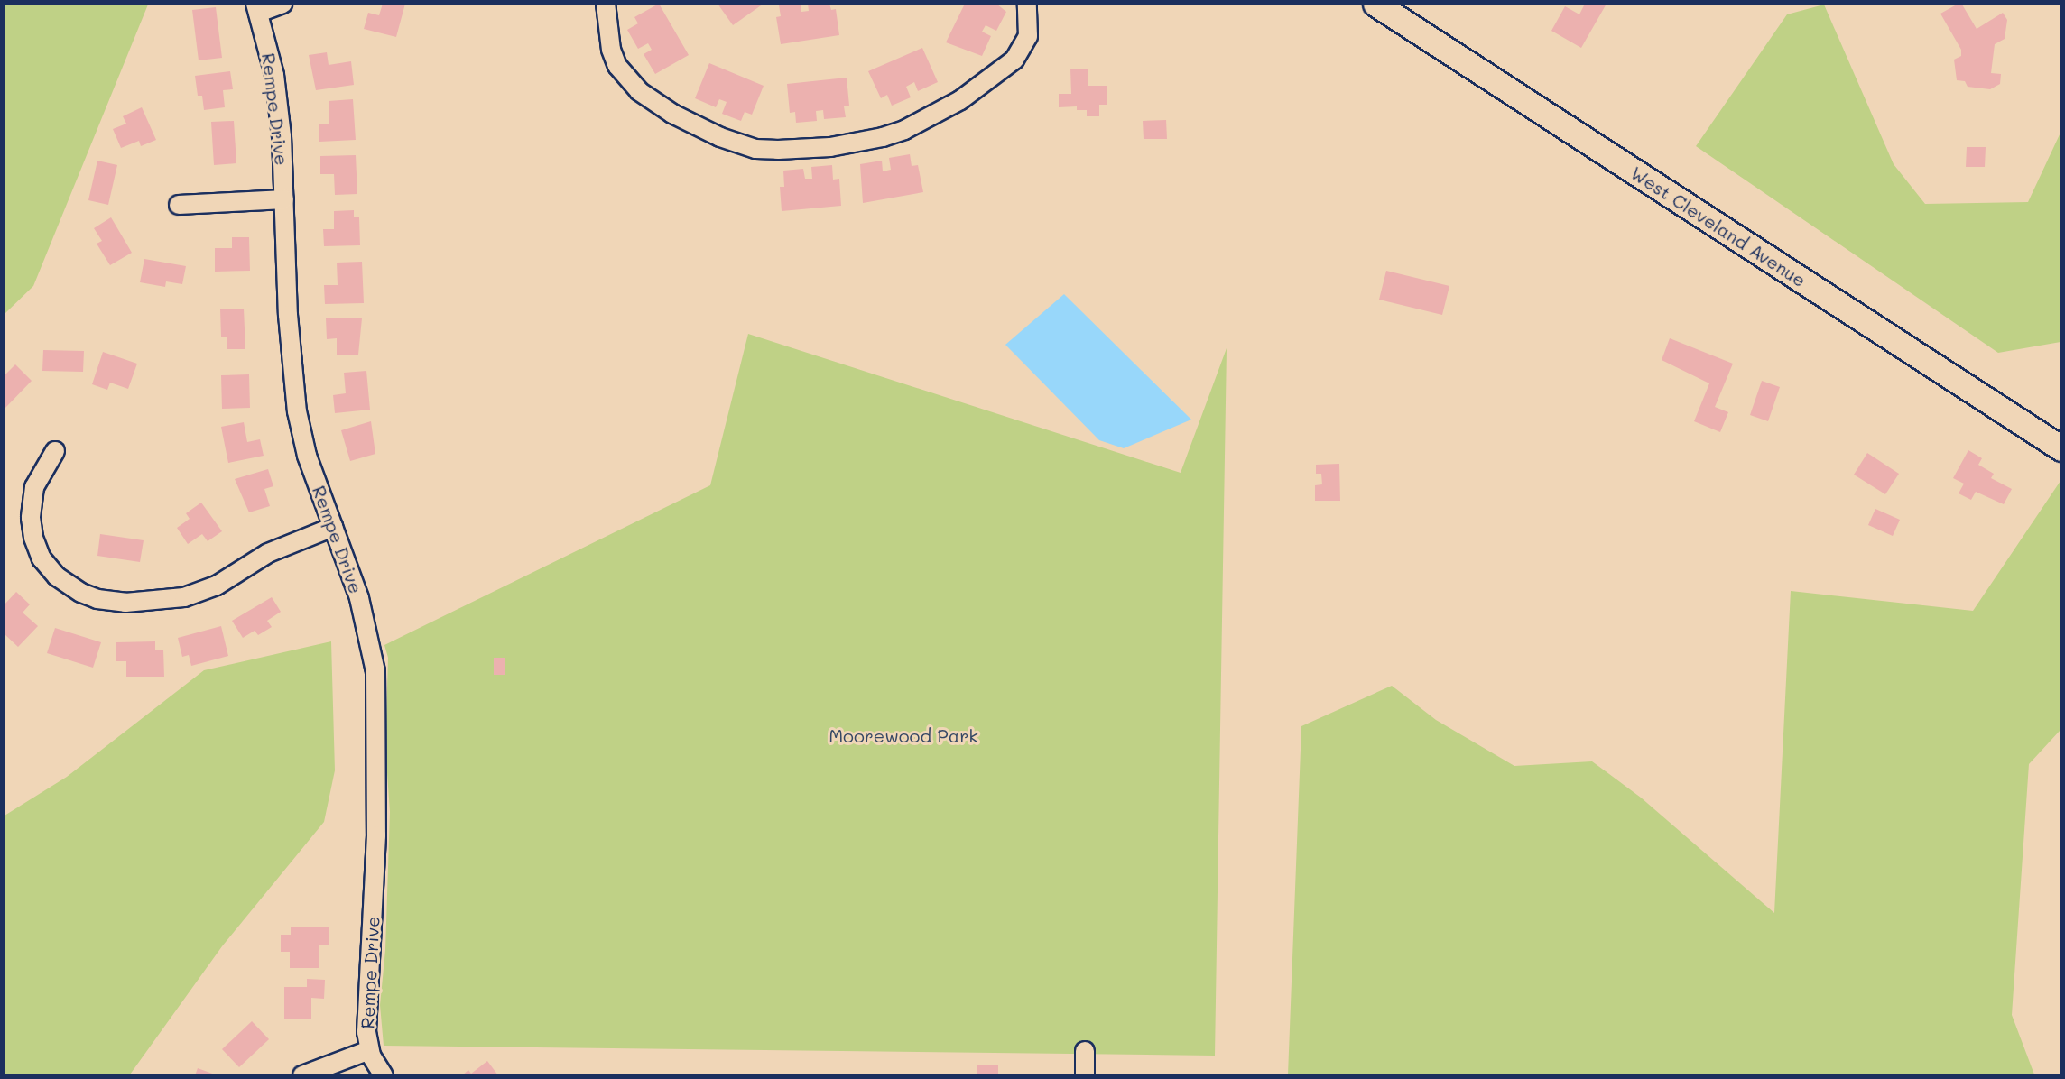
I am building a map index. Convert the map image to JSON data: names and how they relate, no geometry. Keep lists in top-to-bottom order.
{
  "streets": {
    "main road": ["West Cleveland Avenue"],
    "street": ["Rempe Drive"]
  },
  "parks": ["Moorewood Park"]
}
